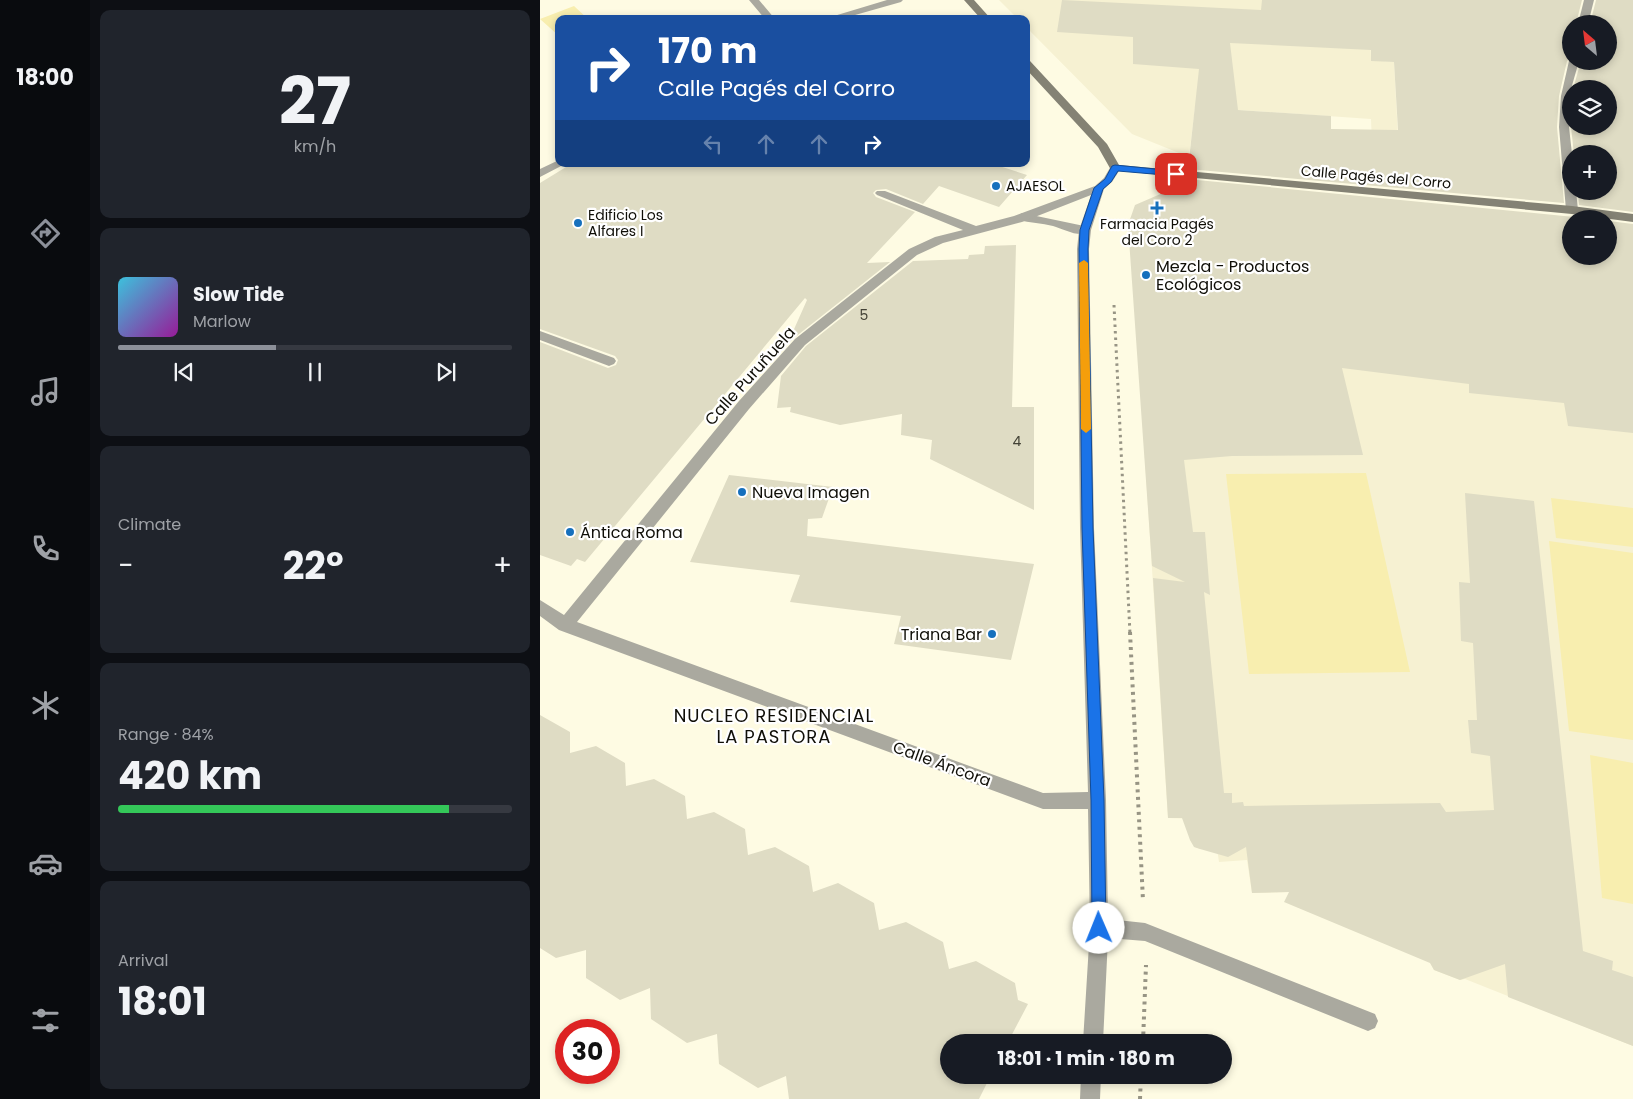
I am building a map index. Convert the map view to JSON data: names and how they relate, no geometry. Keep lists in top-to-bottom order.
{
  "streets": {
    "main road": ["Calle Pagés del Corro"],
    "street": ["Calle Puruñuela", "Calle Áncora"]
  },
  "crossings": [
    ["Calle Puruñuela", "Calle Áncora"]
  ],
  "districts": ["NUCLEO RESIDENCIAL LA PASTORA"],
  "places": {
    "other": [
      "AJAESOL",
      "Edificio Los Alfares I",
      "Mezcla - Productos Ecológicos",
      "Nueva Imagen",
      "Ántica Roma",
      "Triana Bar"
    ],
    "health": ["Farmacia Pagés del Coro 2"]
  },
  "house_numbers": ["5", "4"],
  "north": "top left",
  "page": {
    "tabs": "18:00",
    "tile": [
      ["27", "km/h"],
      "Climate",
      ["Range · 84%", "420 km"],
      ["Arrival", "18:01"]
    ],
    "map_buttons": ["+", "−"],
    "turn": ["170 m", "Calle Pagés del Corro"],
    "song": ["Slow Tide", "Marlow"],
    "heat": ["−", "22°", "+"],
    "limit": "30",
    "trip": "18:01 · 1 min · 180 m"
  }
}
